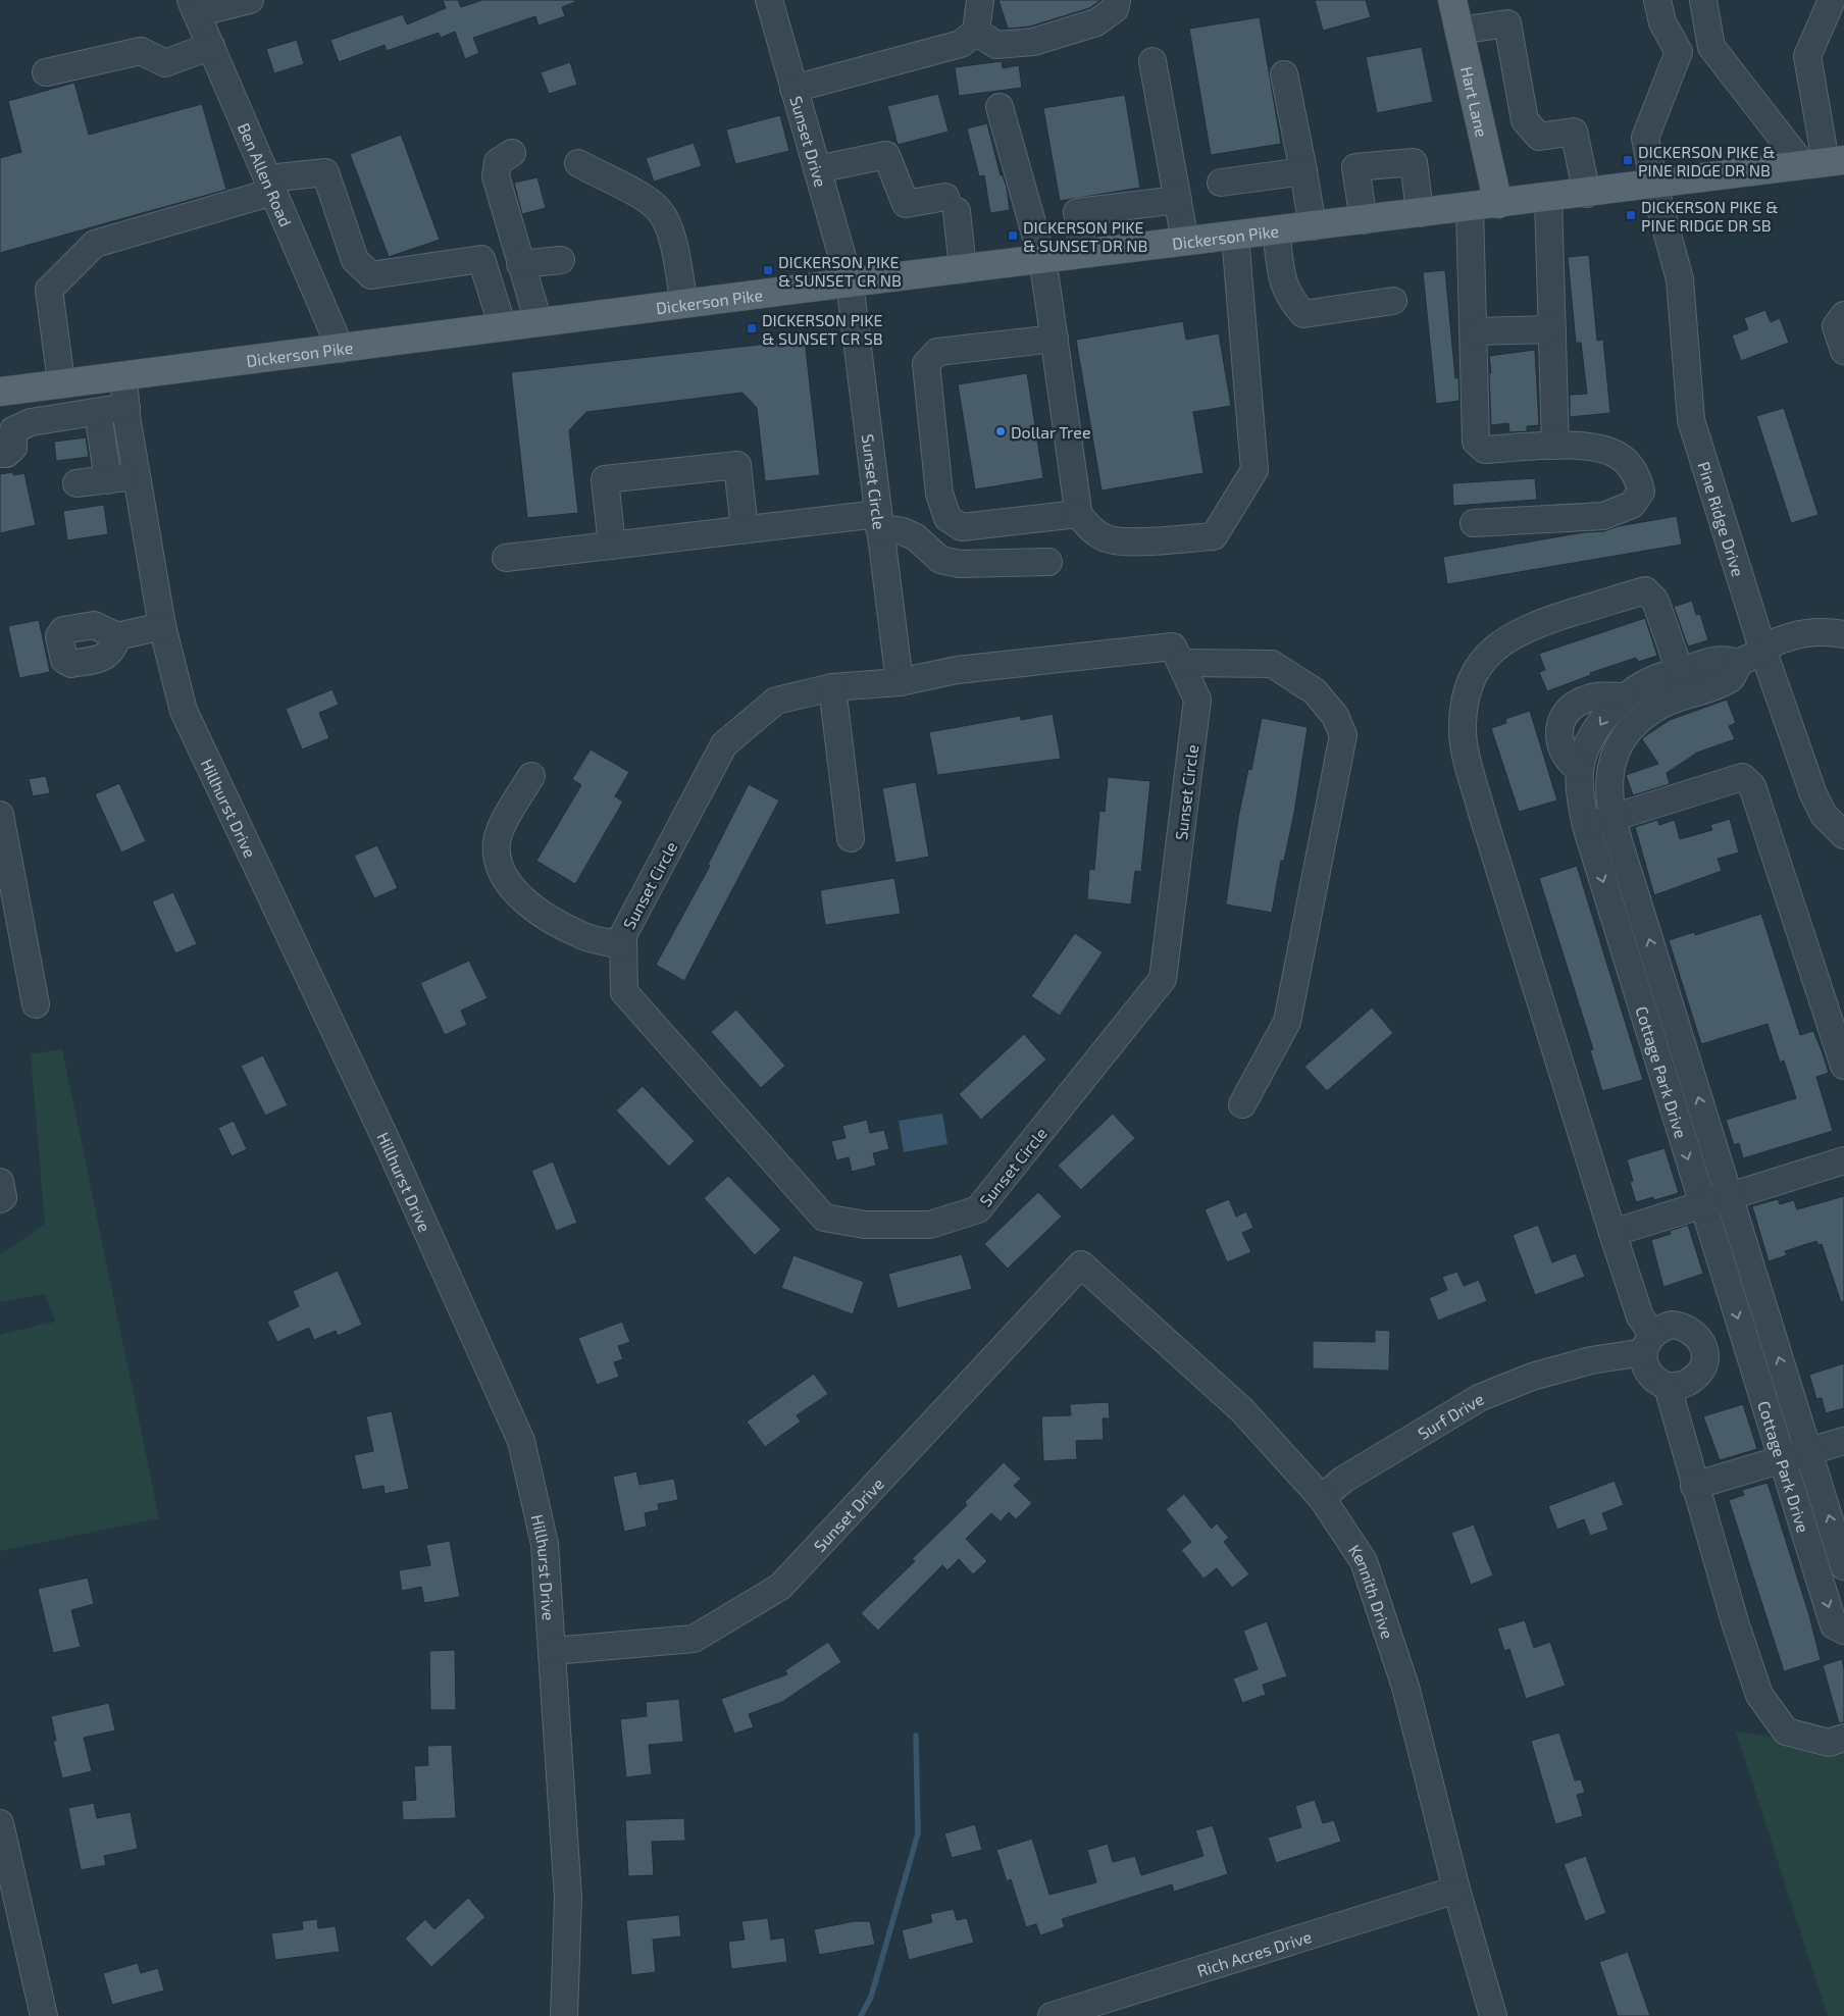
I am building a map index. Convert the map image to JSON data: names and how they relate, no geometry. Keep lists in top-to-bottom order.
{
  "streets": {
    "main road": ["Hart Lane", "Dickerson Pike"],
    "street": [
      "Sunset Drive",
      "Ben Allen Road",
      "Sunset Circle",
      "Pine Ridge Drive",
      "Hillhurst Drive",
      "Cottage Park Drive",
      "Surf Drive",
      "Kennith Drive",
      "Rich Acres Drive"
    ]
  },
  "crossings": [
    ["Hart Lane", "Dickerson Pike"],
    ["Sunset Drive", "Dickerson Pike"],
    ["Sunset Drive", "Sunset Circle"],
    ["Sunset Drive", "Hillhurst Drive"],
    ["Sunset Drive", "Kennith Drive"],
    ["Ben Allen Road", "Dickerson Pike"],
    ["Dickerson Pike", "Sunset Circle"],
    ["Dickerson Pike", "Pine Ridge Drive"],
    ["Dickerson Pike", "Hillhurst Drive"],
    ["Pine Ridge Drive", "Cottage Park Drive"],
    ["Surf Drive", "Kennith Drive"],
    ["Kennith Drive", "Rich Acres Drive"]
  ],
  "places": {
    "transit": [
      "DICKERSON PIKE & PINE RIDGE DR NB",
      "DICKERSON PIKE & PINE RIDGE DR SB",
      "DICKERSON PIKE & SUNSET DR NB",
      "DICKERSON PIKE & SUNSET CR NB",
      "DICKERSON PIKE & SUNSET CR SB"
    ],
    "other": ["Dollar Tree"]
  }
}
